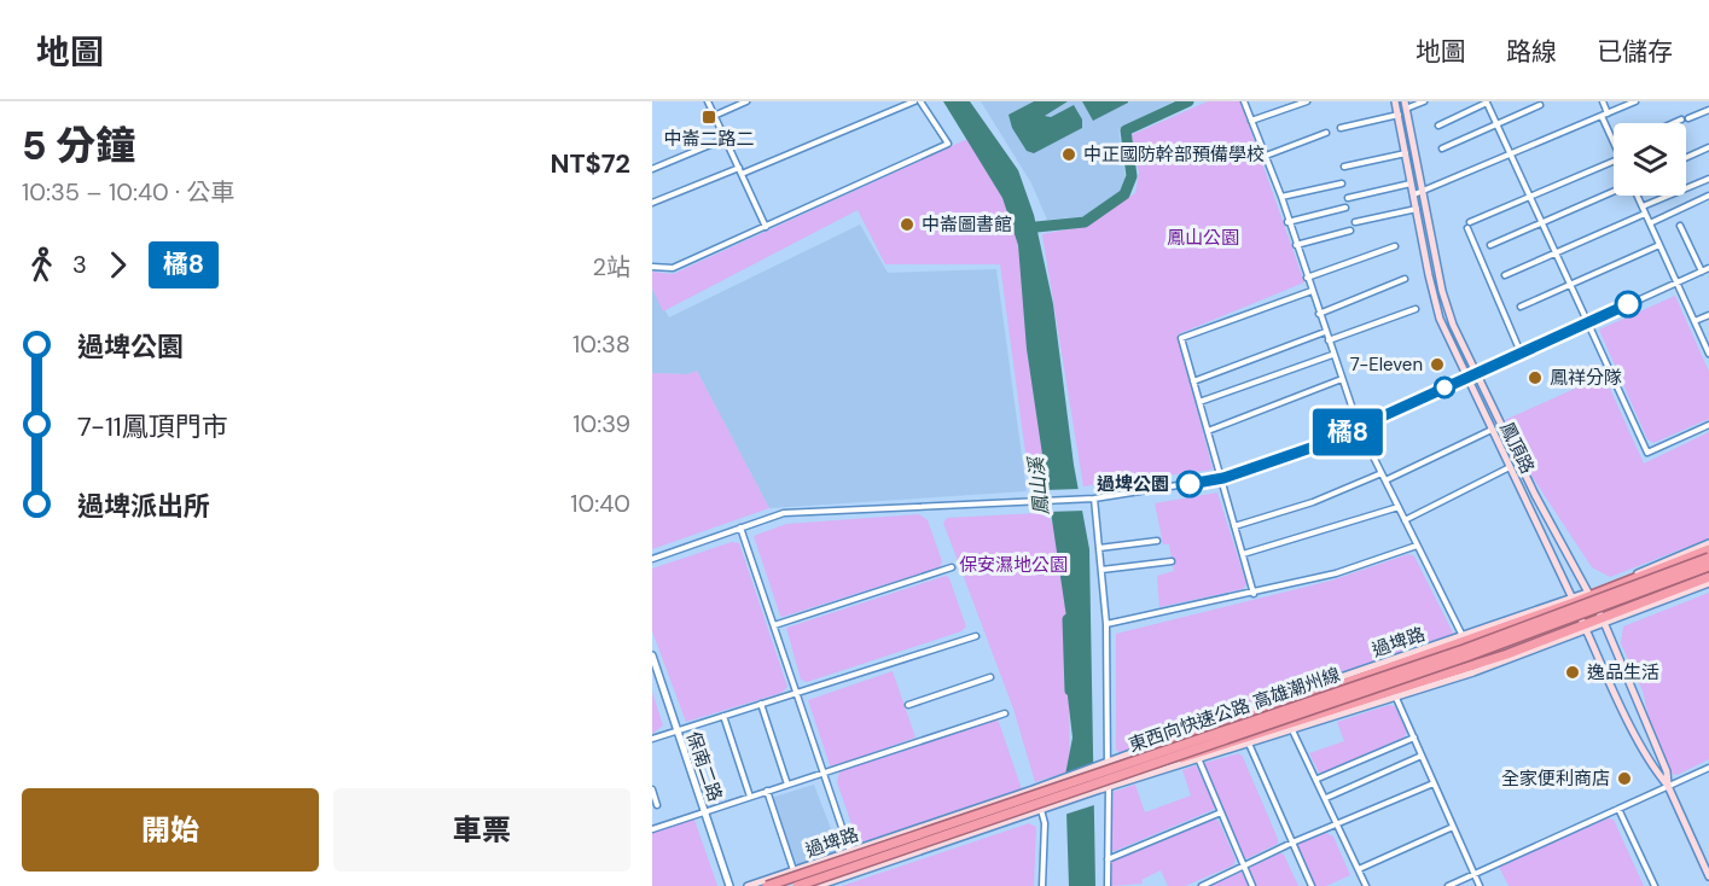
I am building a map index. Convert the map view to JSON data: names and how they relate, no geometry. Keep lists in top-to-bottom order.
{
  "streets": {
    "highway": ["東西向快速公路 高雄潮州線"],
    "main road": ["鳳頂路", "過埤路"],
    "street": ["保南二路"]
  },
  "crossings": [
    ["鳳頂路", "過埤路"]
  ],
  "water": ["鳳山溪"],
  "parks": ["鳳山公園", "保安濕地公園"],
  "places": {
    "transit": ["中崙二路二"],
    "other": [
      "中正國防幹部預備學校",
      "中崙圖書館",
      "7-Eleven",
      "鳳祥分隊",
      "過埤公園",
      "逸品生活",
      "全家便利商店"
    ]
  },
  "lines": ["bus line 橘8"],
  "page": {
    "header": "地圖",
    "nav": ["地圖", "路線", "已儲存"],
    "heading": ["5 分鐘", "10:35 – 10:40 · 公車", "NT$72"],
    "on_map": "橘8",
    "legs": ["3", "橘8", "2站"],
    "list": [
      {
        "name": "過埤公園",
        "value": "10:38"
      },
      {
        "name": "7-11鳳頂門市",
        "value": "10:39"
      },
      {
        "name": "過埤派出所",
        "value": "10:40"
      }
    ],
    "buttons": ["開始", "車票"]
  }
}
